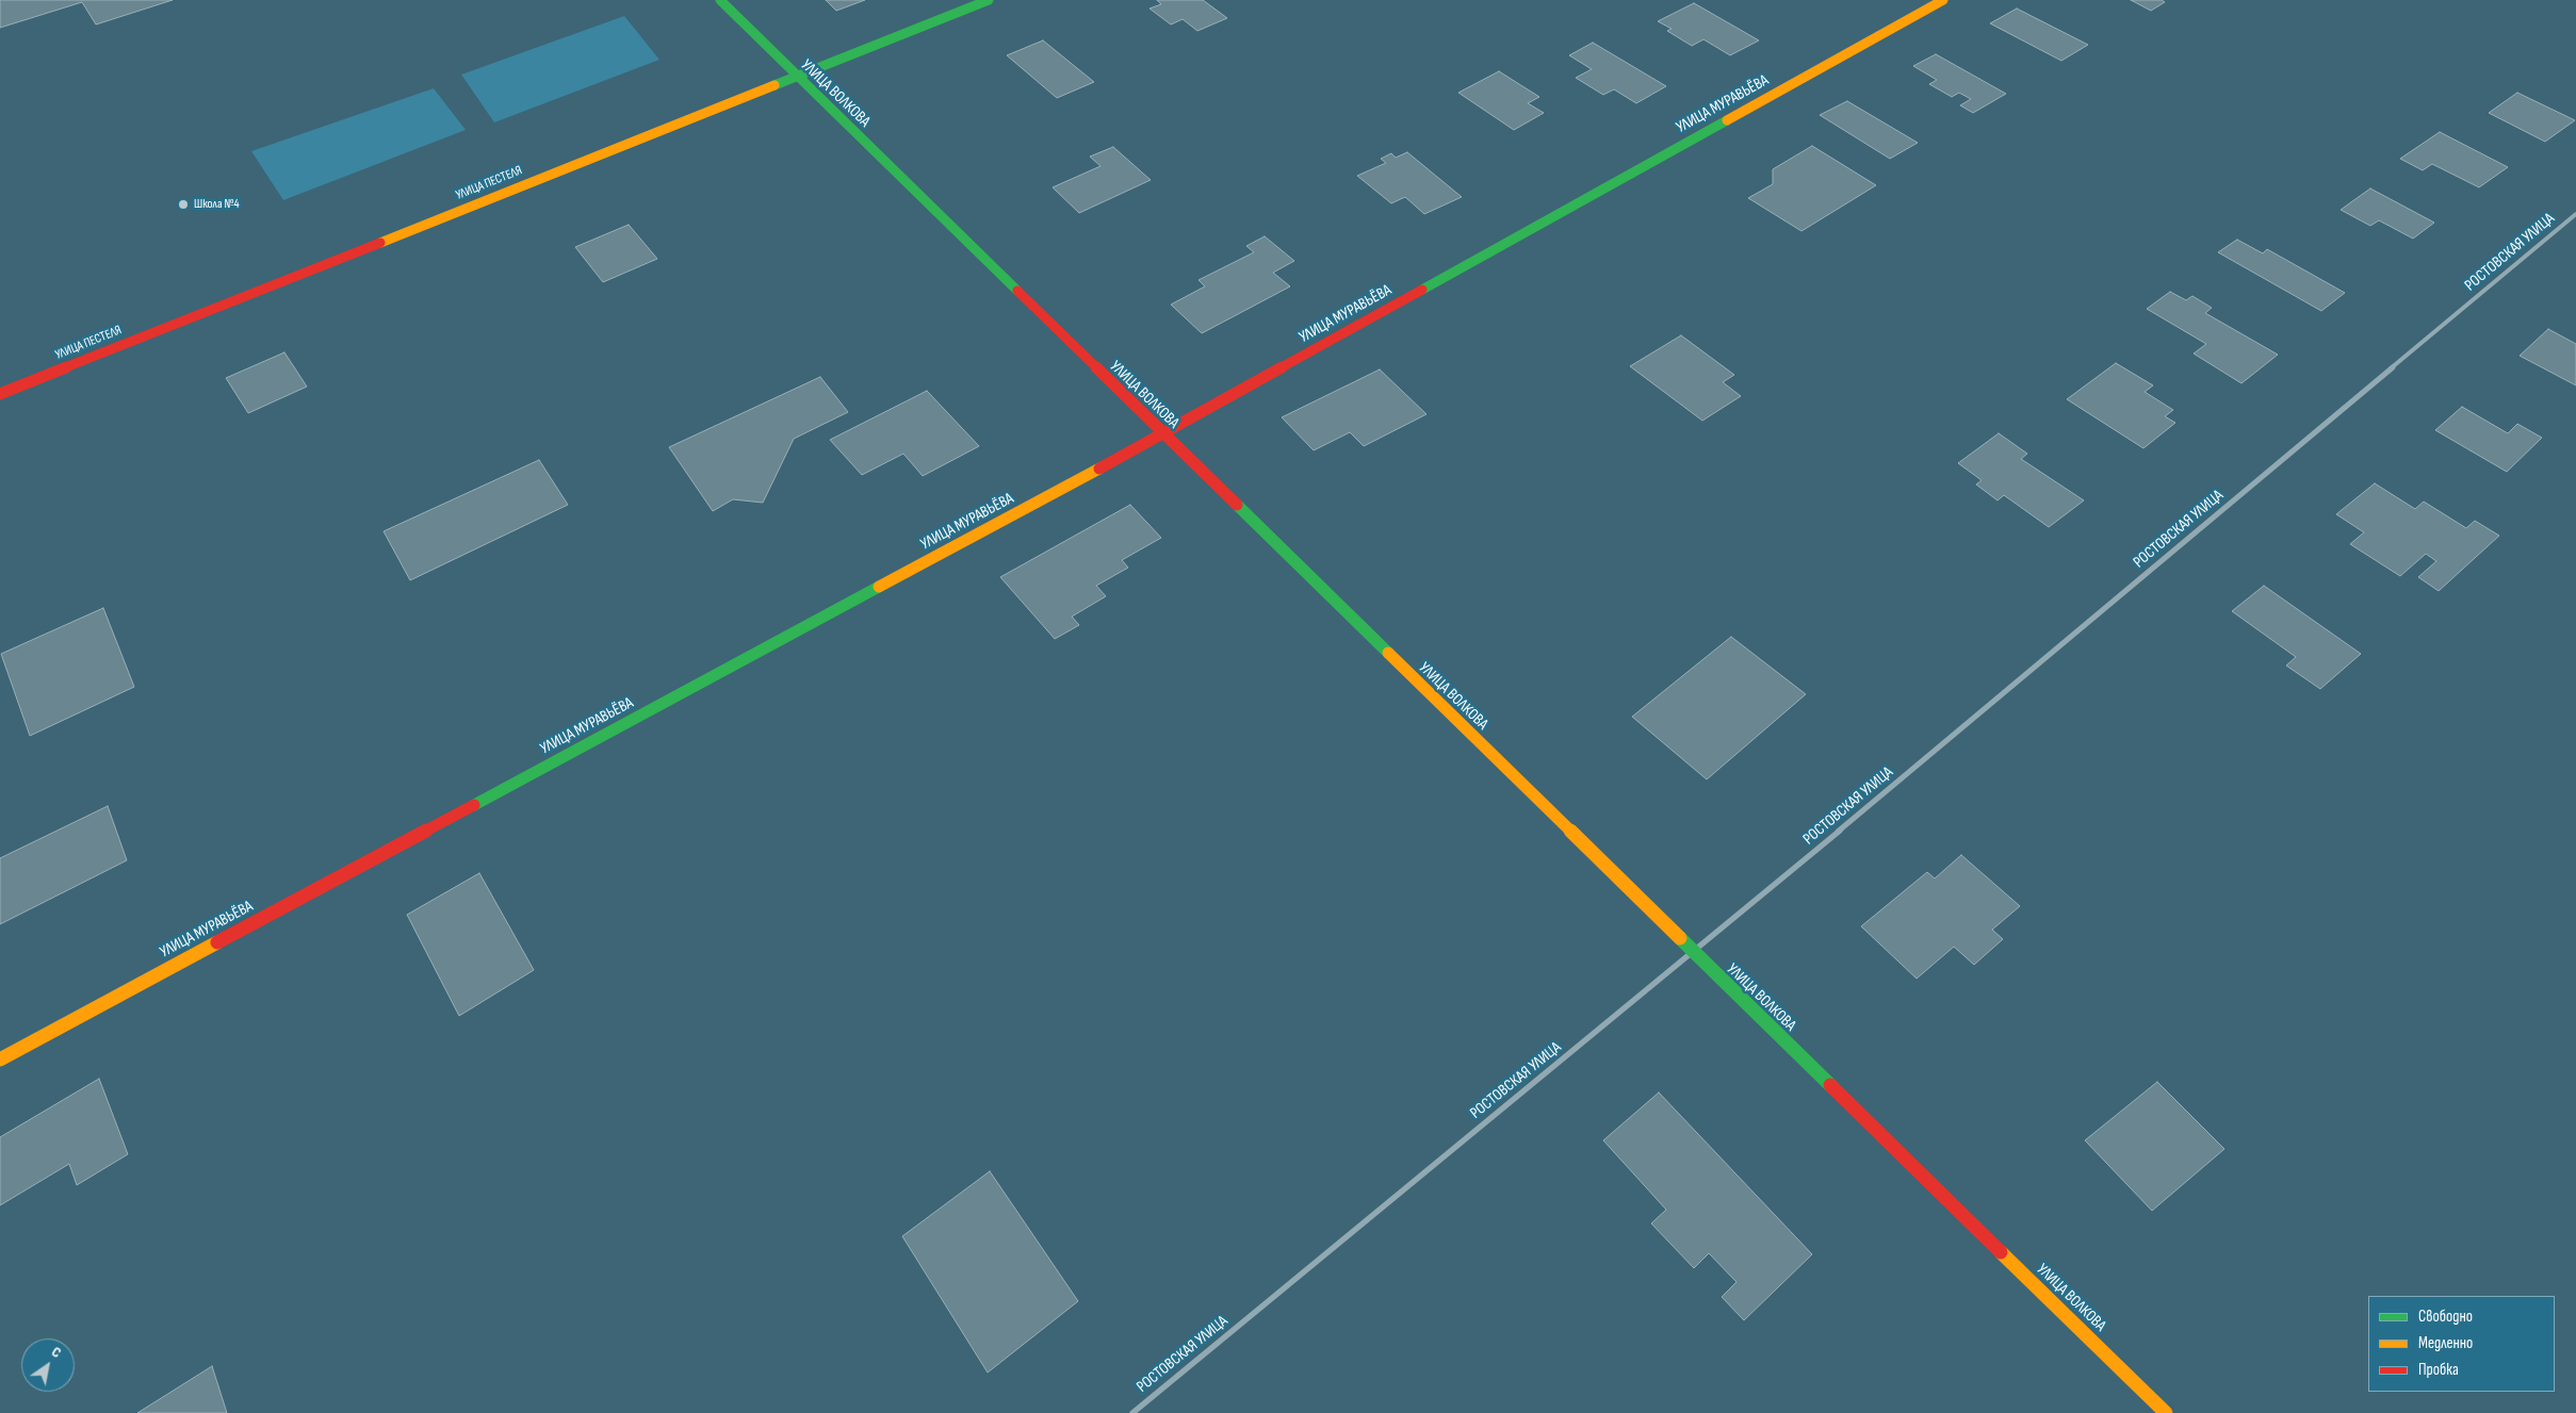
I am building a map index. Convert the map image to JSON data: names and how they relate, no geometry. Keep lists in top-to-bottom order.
{
  "streets": {
    "street": [
      "УЛИЦА ВОЛКОВА",
      "УЛИЦА МУРАВЬЁВА",
      "УЛИЦА ПЕСТЕЛЯ",
      "РОСТОВСКАЯ УЛИЦА"
    ]
  },
  "crossings": [
    ["УЛИЦА ВОЛКОВА", "УЛИЦА МУРАВЬЁВА"],
    ["УЛИЦА ВОЛКОВА", "УЛИЦА ПЕСТЕЛЯ"],
    ["УЛИЦА ВОЛКОВА", "РОСТОВСКАЯ УЛИЦА"]
  ],
  "places": ["Школа №4"],
  "legend": ["Свободно", "Медленно", "Пробка"],
  "north": "top right"
}
